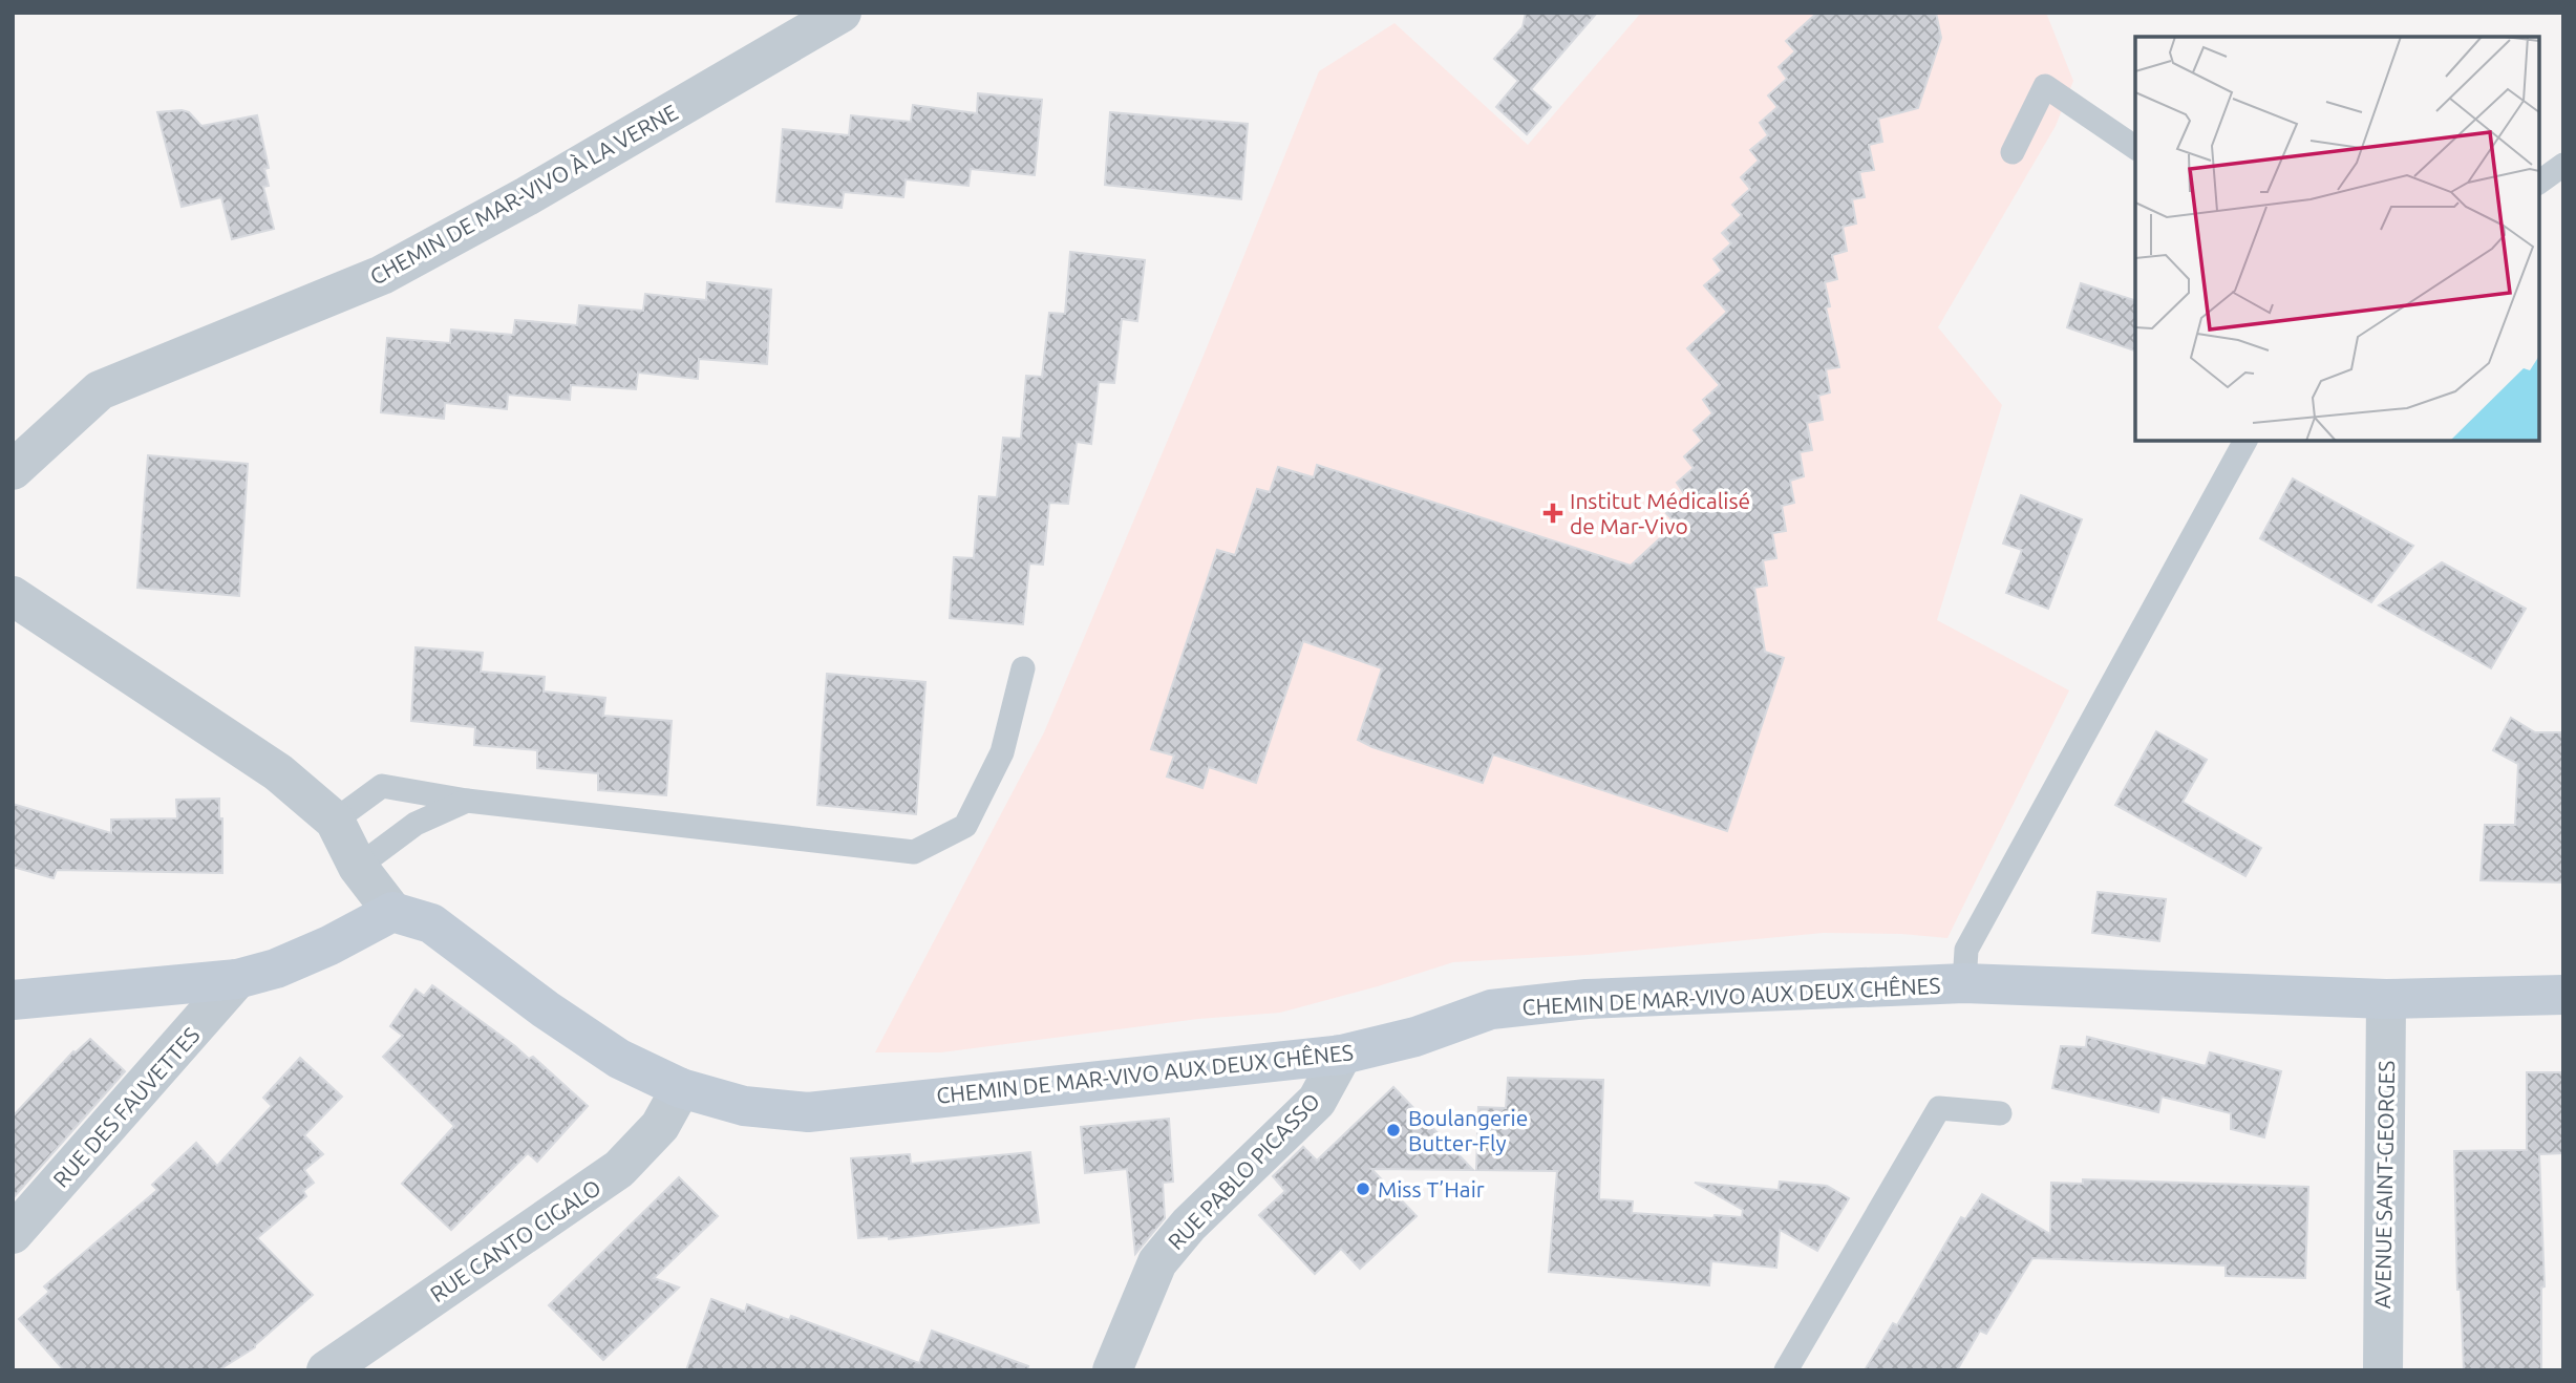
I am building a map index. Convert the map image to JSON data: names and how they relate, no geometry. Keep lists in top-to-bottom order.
{
  "streets": {
    "street": [
      "CHEMIN DE MAR-VIVO À LA VERNE",
      "CHEMIN DE MAR-VIVO AUX DEUX CHÊNES",
      "RUE DES FAUVETTES",
      "RUE PABLO PICASSO",
      "AVENUE SAINT-GEORGES",
      "RUE CANTO CIGALO"
    ]
  },
  "crossings": [
    ["CHEMIN DE MAR-VIVO AUX DEUX CHÊNES", "RUE PABLO PICASSO"],
    ["CHEMIN DE MAR-VIVO AUX DEUX CHÊNES", "AVENUE SAINT-GEORGES"],
    ["CHEMIN DE MAR-VIVO AUX DEUX CHÊNES", "RUE CANTO CIGALO"]
  ],
  "places": {
    "health": ["Institut Médicalisé de Mar-Vivo"],
    "other": ["Boulangerie Butter-Fly", "Miss T’Hair"]
  }
}
